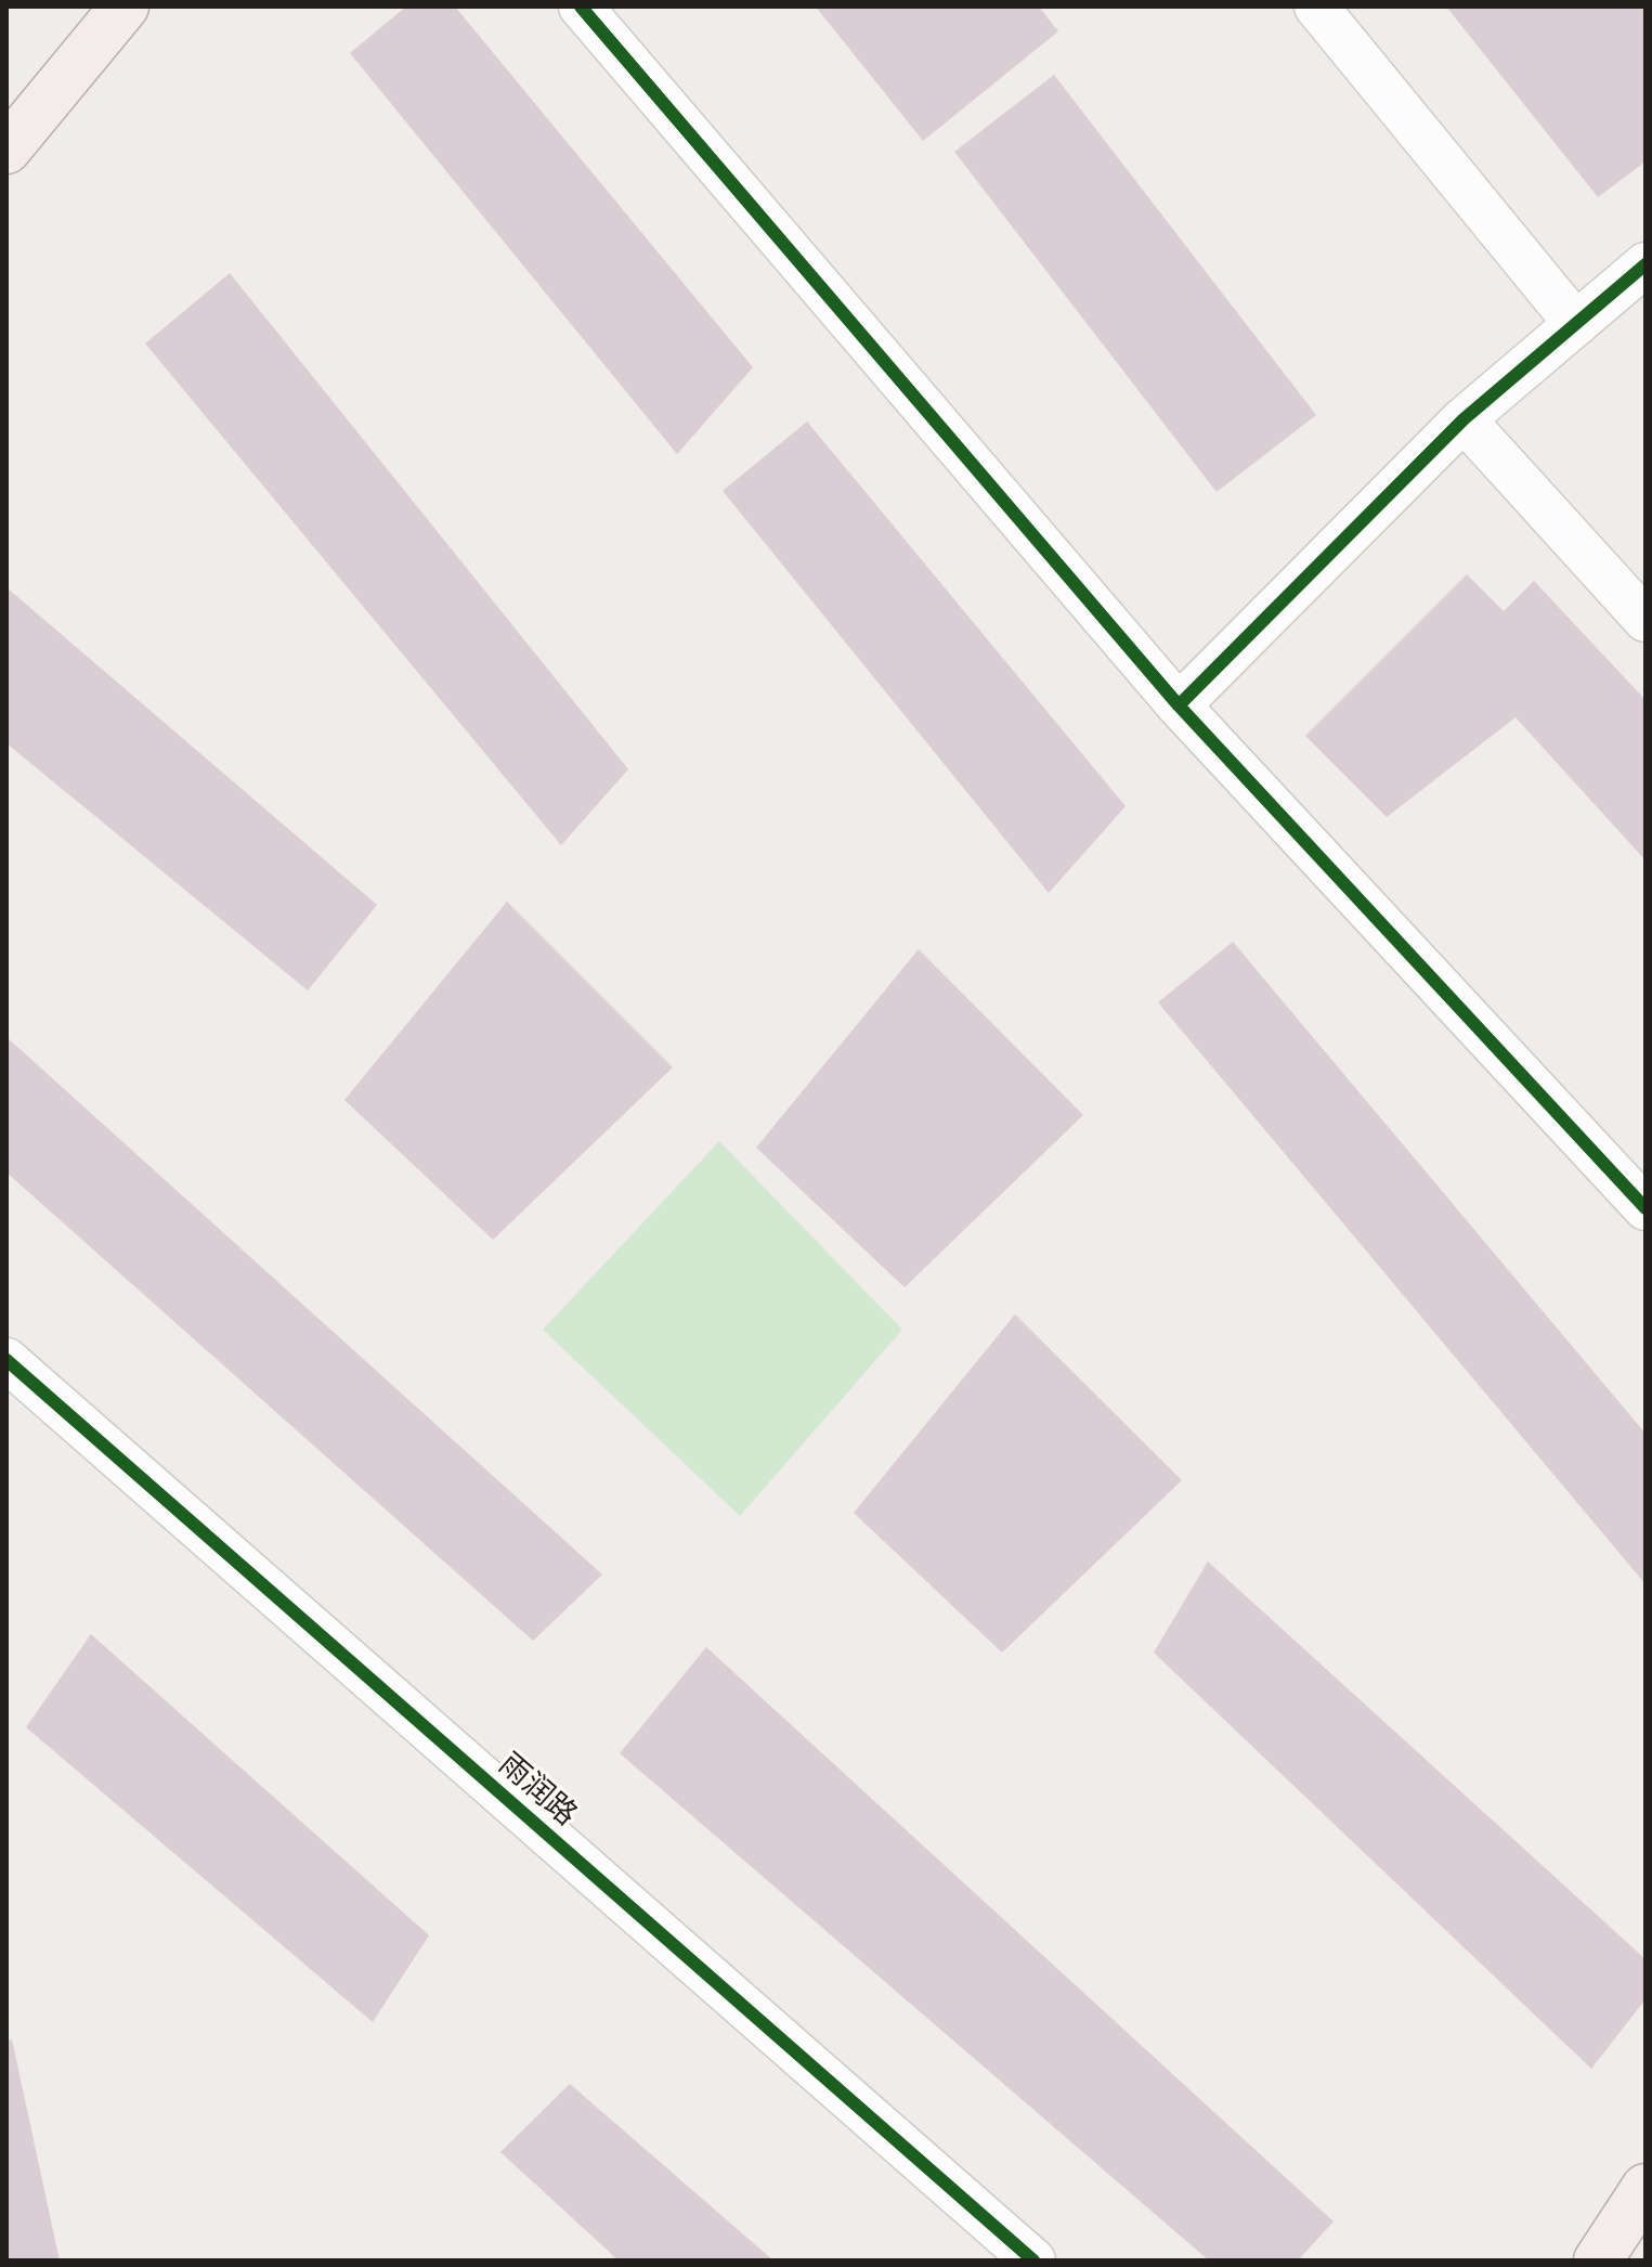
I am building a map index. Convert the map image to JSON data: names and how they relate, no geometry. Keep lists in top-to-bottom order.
{
  "streets": {
    "street": ["雨润路"]
  }
}
